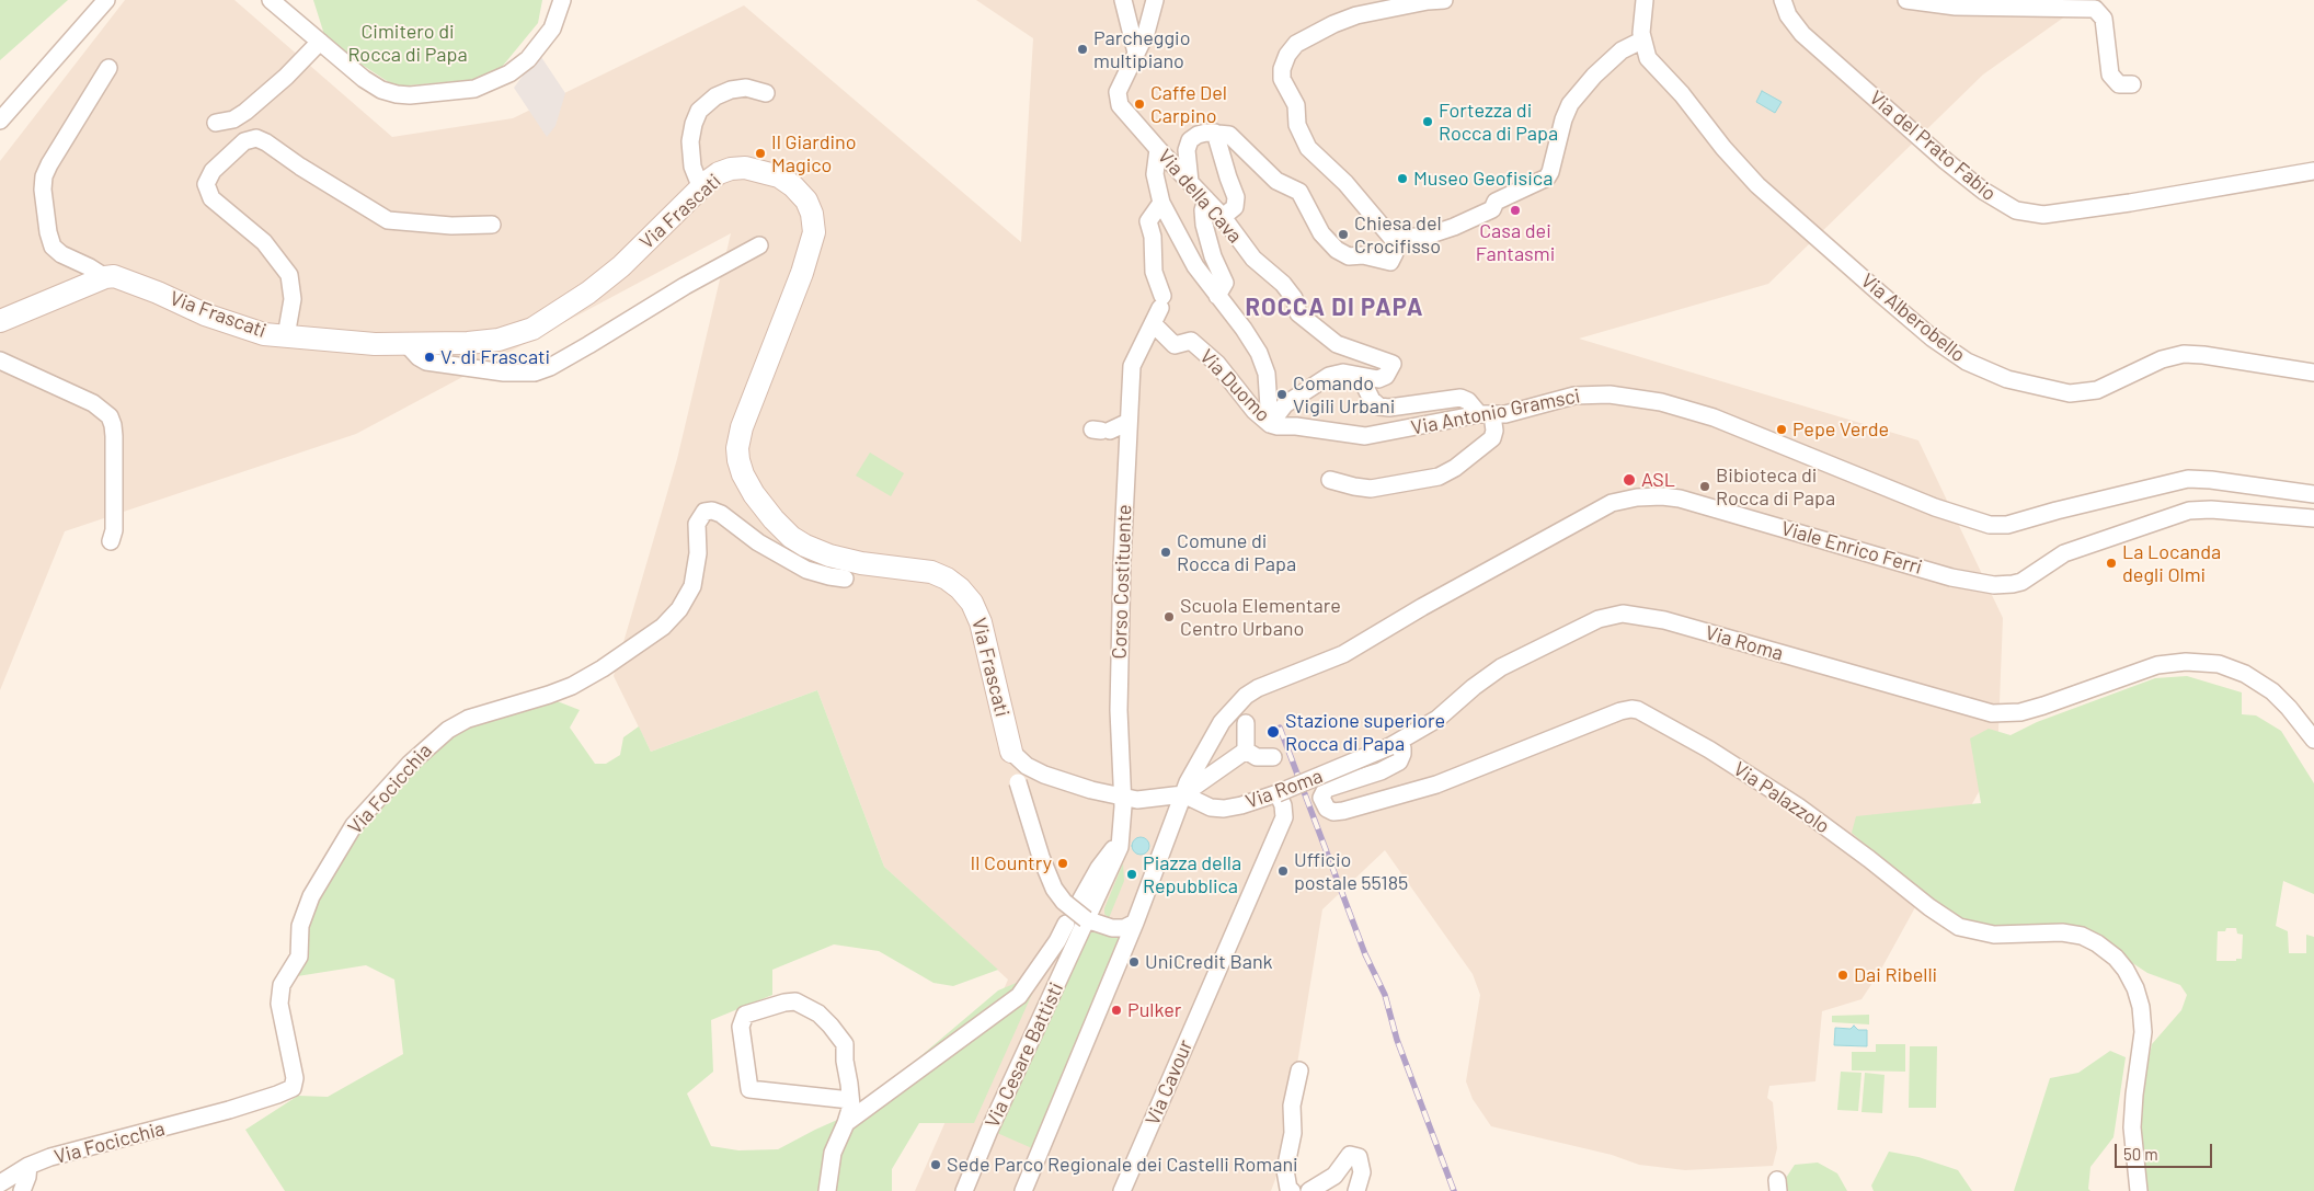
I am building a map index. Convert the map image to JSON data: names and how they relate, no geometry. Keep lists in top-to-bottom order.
{
  "streets": {
    "main road": ["Via Frascati"],
    "street": [
      "Via del Prato Fabio",
      "Via della Cava",
      "Via Alberobello",
      "Via Duomo",
      "Via Antonio Gramsci",
      "Viale Enrico Ferri",
      "Corso Costituente",
      "Via Roma",
      "Via Focicchia",
      "Via Palazzolo",
      "Via Cesare Battisti",
      "Via Cavour"
    ]
  },
  "crossings": [
    ["Via Duomo", "Via Antonio Gramsci"],
    ["Via Duomo", "Corso Costituente"],
    ["Viale Enrico Ferri", "Via Roma"],
    ["Via Roma", "Via Palazzolo"],
    ["Via Roma", "Via Cavour"]
  ],
  "districts": ["ROCCA DI PAPA"],
  "parks": ["Cimitero di Rocca di Papa"],
  "places": [
    "Parcheggio multipiano",
    "Caffe Del Carpino",
    "Fortezza di Rocca di Papa",
    "Il Giardino Magico",
    "Museo Geofisica",
    "Casa dei Fantasmi",
    "Chiesa del Crocifisso",
    "V. di Frascati",
    "Comando Vigili Urbani",
    "Pepe Verde",
    "ASL",
    "Bibioteca di Rocca di Papa",
    "Comune di Rocca di Papa",
    "La Locanda degli Olmi",
    "Scuola Elementare Centro Urbano",
    "Stazione superiore Rocca di Papa",
    "Il Country",
    "Ufficio postale 55185",
    "Piazza della Repubblica",
    "UniCredit Bank",
    "Dai Ribelli",
    "Pulker",
    "Sede Parco Regionale dei Castelli Romani"
  ],
  "scale_bar": "50 m"
}
